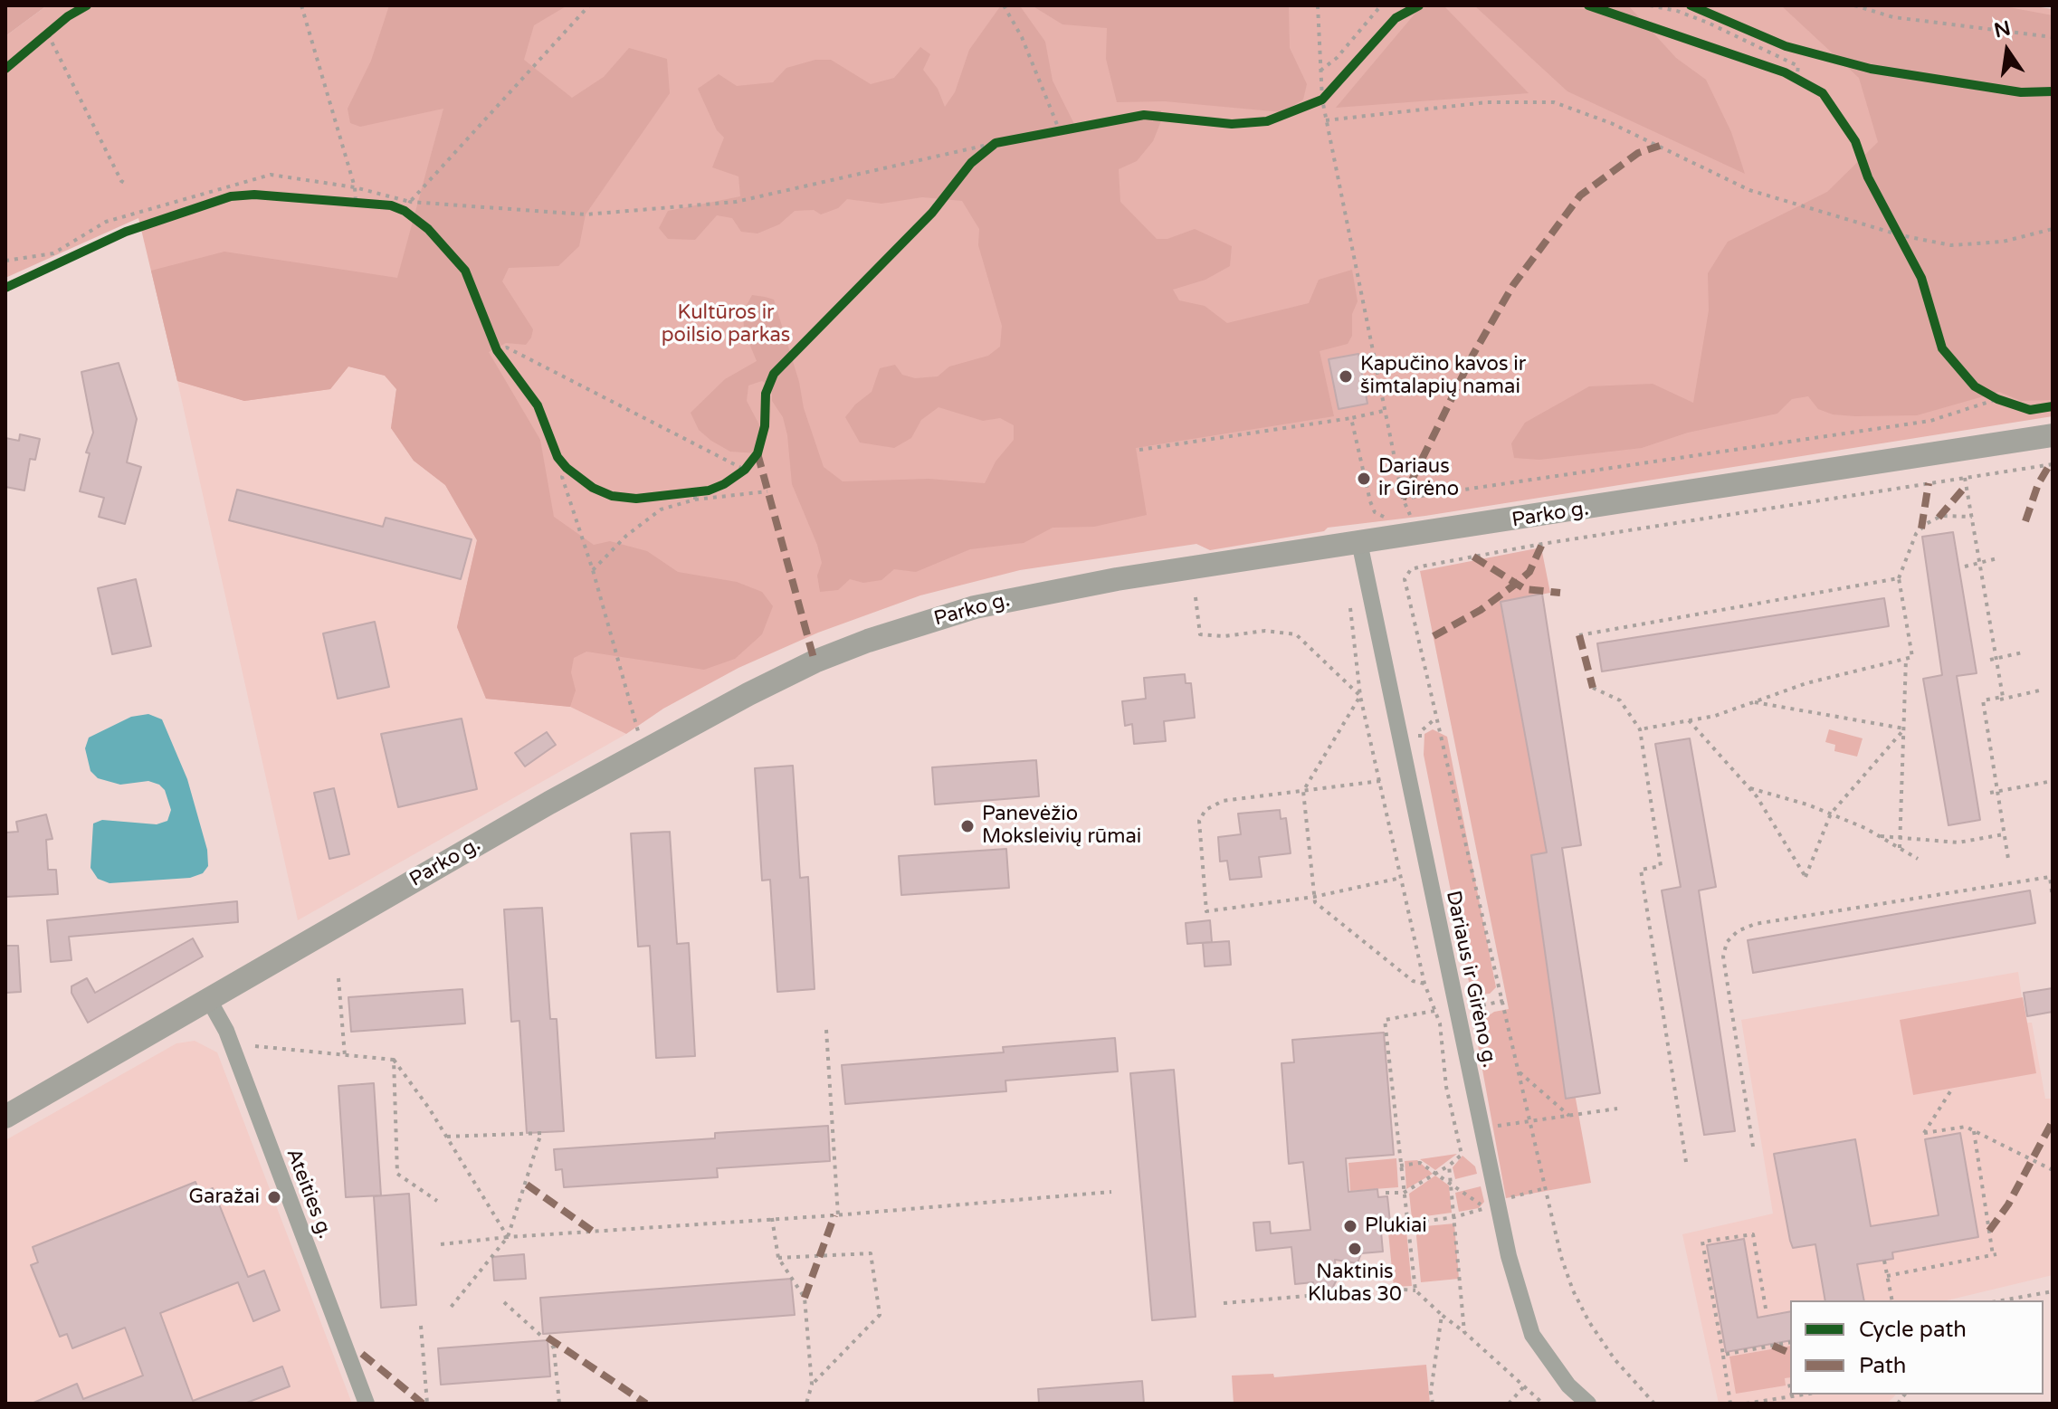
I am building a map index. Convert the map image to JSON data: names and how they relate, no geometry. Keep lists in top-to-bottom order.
{
  "streets": {
    "main road": ["Parko g."],
    "street": ["Dariaus ir Girėno g.", "Ateities g."]
  },
  "crossings": [
    ["Parko g.", "Dariaus ir Girėno g."],
    ["Parko g.", "Ateities g."]
  ],
  "parks": ["Kultūros ir poilsio parkas"],
  "places": [
    "Kapučino kavos ir šimtalapių namai",
    "Dariaus ir Girėno",
    "Panevėžio Moksleivių rūmai",
    "Garažai",
    "Plukiai",
    "Naktinis Klubas 30"
  ],
  "legend": ["Cycle path", "Path"],
  "north": "top"
}
